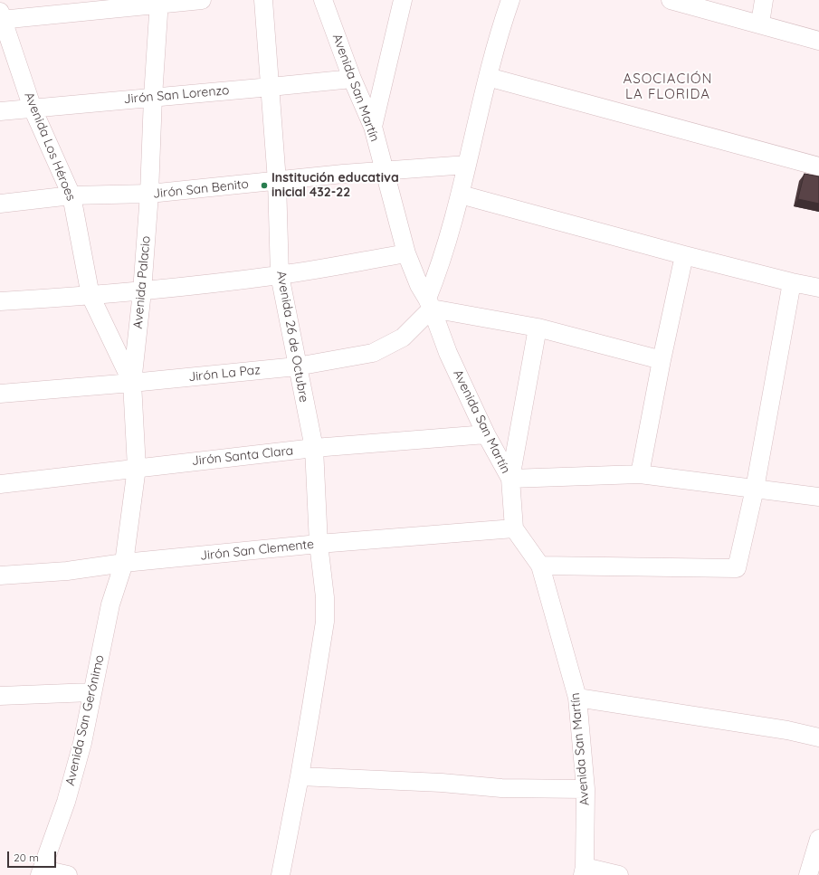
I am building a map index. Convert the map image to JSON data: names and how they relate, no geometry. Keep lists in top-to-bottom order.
{
  "streets": {
    "street": [
      "Avenida San Martín",
      "Jirón San Lorenzo",
      "Avenida Los Héroes",
      "Jirón San Benito",
      "Avenida Palacio",
      "Avenida 26 de Octubre",
      "Jirón La Paz",
      "Jirón Santa Clara",
      "Jirón San Clemente",
      "Avenida San Gerónimo"
    ]
  },
  "crossings": [
    ["Avenida San Martín", "Jirón San Lorenzo"],
    ["Avenida San Martín", "Jirón San Benito"],
    ["Avenida San Martín", "Jirón La Paz"],
    ["Avenida San Martín", "Jirón Santa Clara"],
    ["Avenida San Martín", "Jirón San Clemente"],
    ["Jirón San Lorenzo", "Avenida Los Héroes"],
    ["Jirón San Lorenzo", "Avenida Palacio"],
    ["Jirón San Lorenzo", "Avenida 26 de Octubre"],
    ["Avenida Los Héroes", "Jirón San Benito"],
    ["Avenida Los Héroes", "Avenida Palacio"],
    ["Avenida Los Héroes", "Jirón La Paz"],
    ["Jirón San Benito", "Avenida Palacio"],
    ["Jirón San Benito", "Avenida 26 de Octubre"],
    ["Avenida Palacio", "Jirón La Paz"],
    ["Avenida Palacio", "Jirón Santa Clara"],
    ["Avenida Palacio", "Jirón San Clemente"],
    ["Avenida Palacio", "Avenida San Gerónimo"],
    ["Avenida 26 de Octubre", "Jirón La Paz"],
    ["Avenida 26 de Octubre", "Jirón Santa Clara"],
    ["Avenida 26 de Octubre", "Jirón San Clemente"],
    ["Jirón San Clemente", "Avenida San Gerónimo"]
  ],
  "districts": ["ASOCIACIÓN LA FLORIDA"],
  "places": ["Institución educativa inicial 432-22"],
  "scale_bar": "20 m"
}
